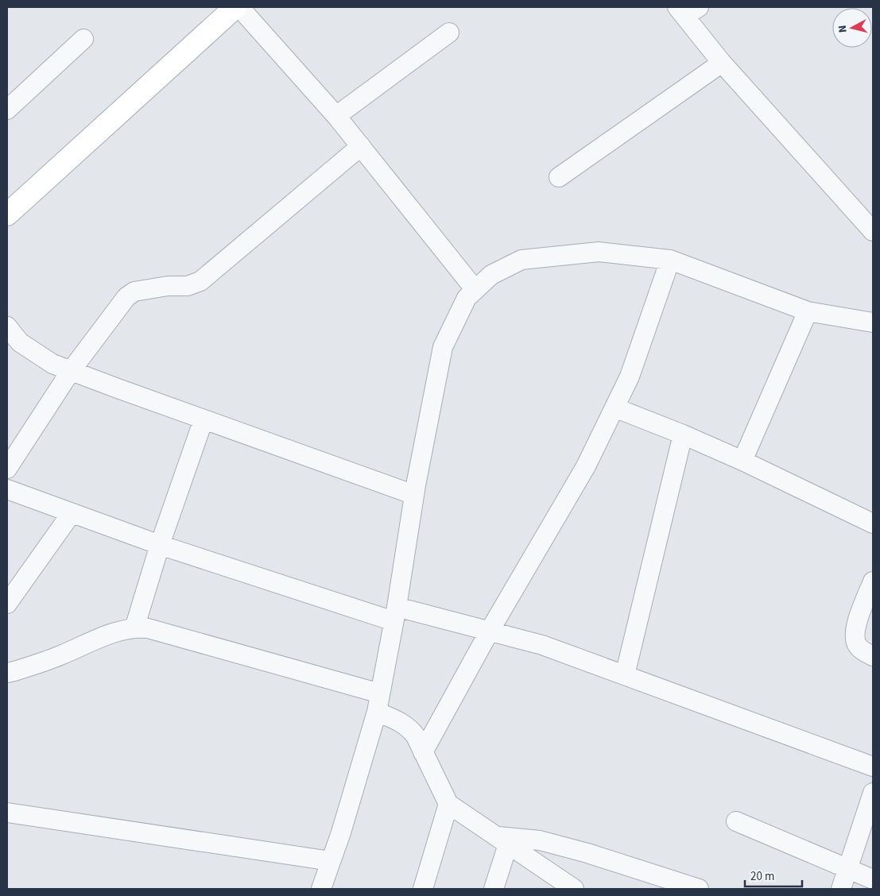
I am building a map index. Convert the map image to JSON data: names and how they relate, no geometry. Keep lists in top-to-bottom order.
{
  "scale_bar": "20 m",
  "north": "left"
}
